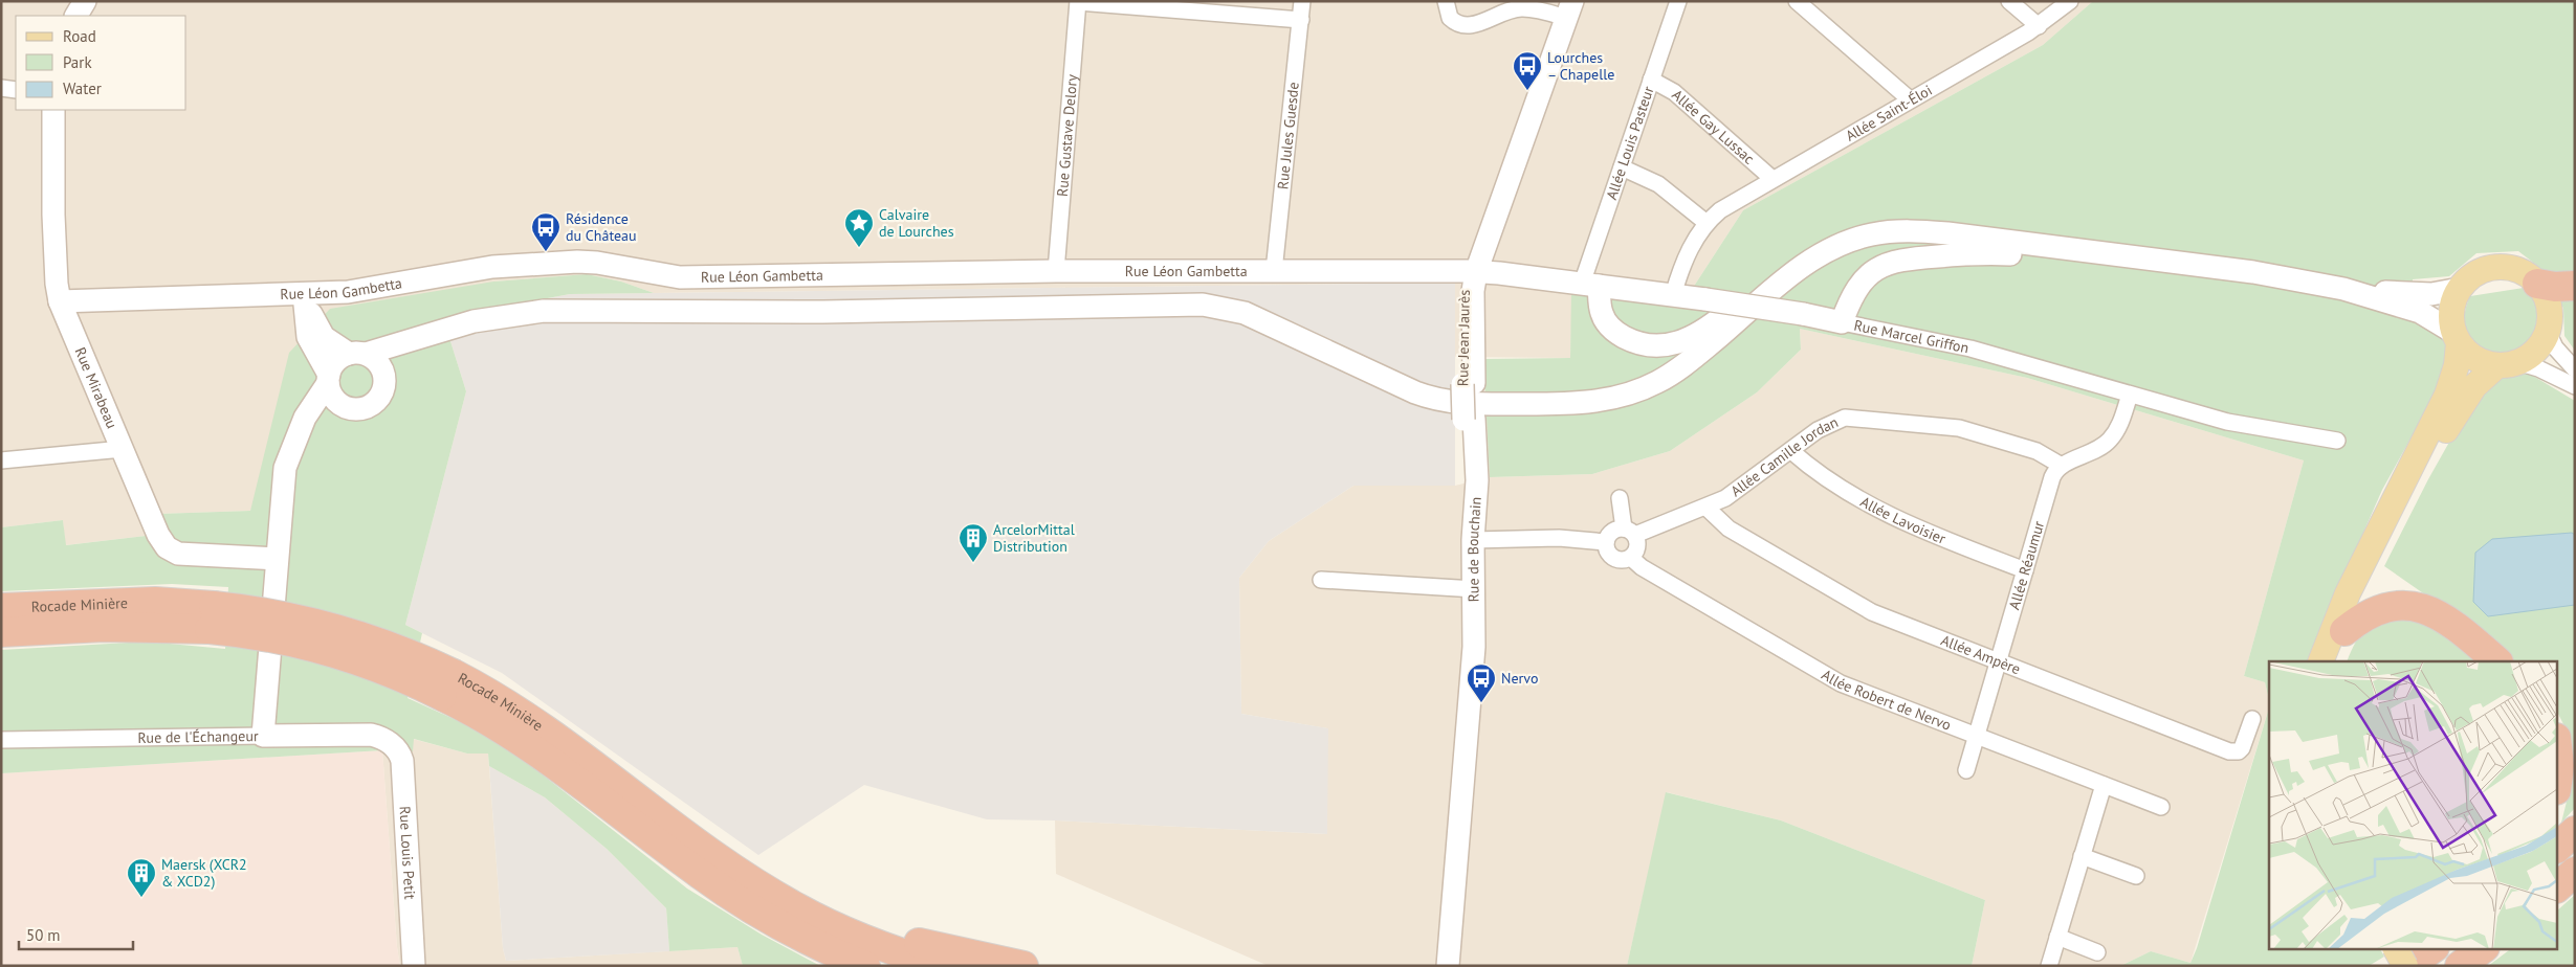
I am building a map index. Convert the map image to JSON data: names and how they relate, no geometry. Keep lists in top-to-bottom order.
{
  "streets": {
    "highway": ["Rocade Minière"],
    "street": [
      "Allée Saint-Éloi",
      "Allée Gay Lussac",
      "Rue Gustave Delory",
      "Rue Jules Guesde",
      "Allée Louis Pasteur",
      "Rue Léon Gambetta",
      "Rue Marcel Griffon",
      "Rue Jean Jaurès",
      "Rue Mirabeau",
      "Allée Camille Jordan",
      "Allée Lavoisier",
      "Rue de Bouchain",
      "Allée Réaumur",
      "Allée Ampère",
      "Allée Robert de Nervo",
      "Rue de l'Échangeur",
      "Rue Louis Petit"
    ]
  },
  "crossings": [
    ["Allée Saint-Éloi", "Allée Gay Lussac"],
    ["Allée Saint-Éloi", "Rue Marcel Griffon"],
    ["Allée Gay Lussac", "Allée Louis Pasteur"],
    ["Rue Gustave Delory", "Rue Léon Gambetta"],
    ["Rue Jules Guesde", "Rue Léon Gambetta"],
    ["Allée Louis Pasteur", "Rue Marcel Griffon"],
    ["Rue Léon Gambetta", "Rue Marcel Griffon"],
    ["Rue Léon Gambetta", "Rue Jean Jaurès"],
    ["Rue Léon Gambetta", "Rue Mirabeau"],
    ["Rue Léon Gambetta", "Rue de Bouchain"],
    ["Rue Marcel Griffon", "Rue Jean Jaurès"],
    ["Rue Marcel Griffon", "Rue de Bouchain"],
    ["Rue Jean Jaurès", "Rue de Bouchain"],
    ["Allée Camille Jordan", "Allée Lavoisier"],
    ["Allée Camille Jordan", "Allée Réaumur"],
    ["Allée Camille Jordan", "Allée Ampère"],
    ["Allée Camille Jordan", "Allée Robert de Nervo"],
    ["Allée Lavoisier", "Allée Réaumur"],
    ["Allée Réaumur", "Allée Ampère"],
    ["Allée Réaumur", "Allée Robert de Nervo"],
    ["Rue de l'Échangeur", "Rue Louis Petit"]
  ],
  "places": {
    "bus stop": ["Lourches – Chapelle", "Résidence du Château", "Nervo"],
    "place": ["Calvaire de Lourches"],
    "building": ["ArcelorMittal Distribution", "Maersk (XCR2 & XCD2)"]
  },
  "legend": ["Road", "Park", "Water"],
  "scale_bar": "50 m"
}
